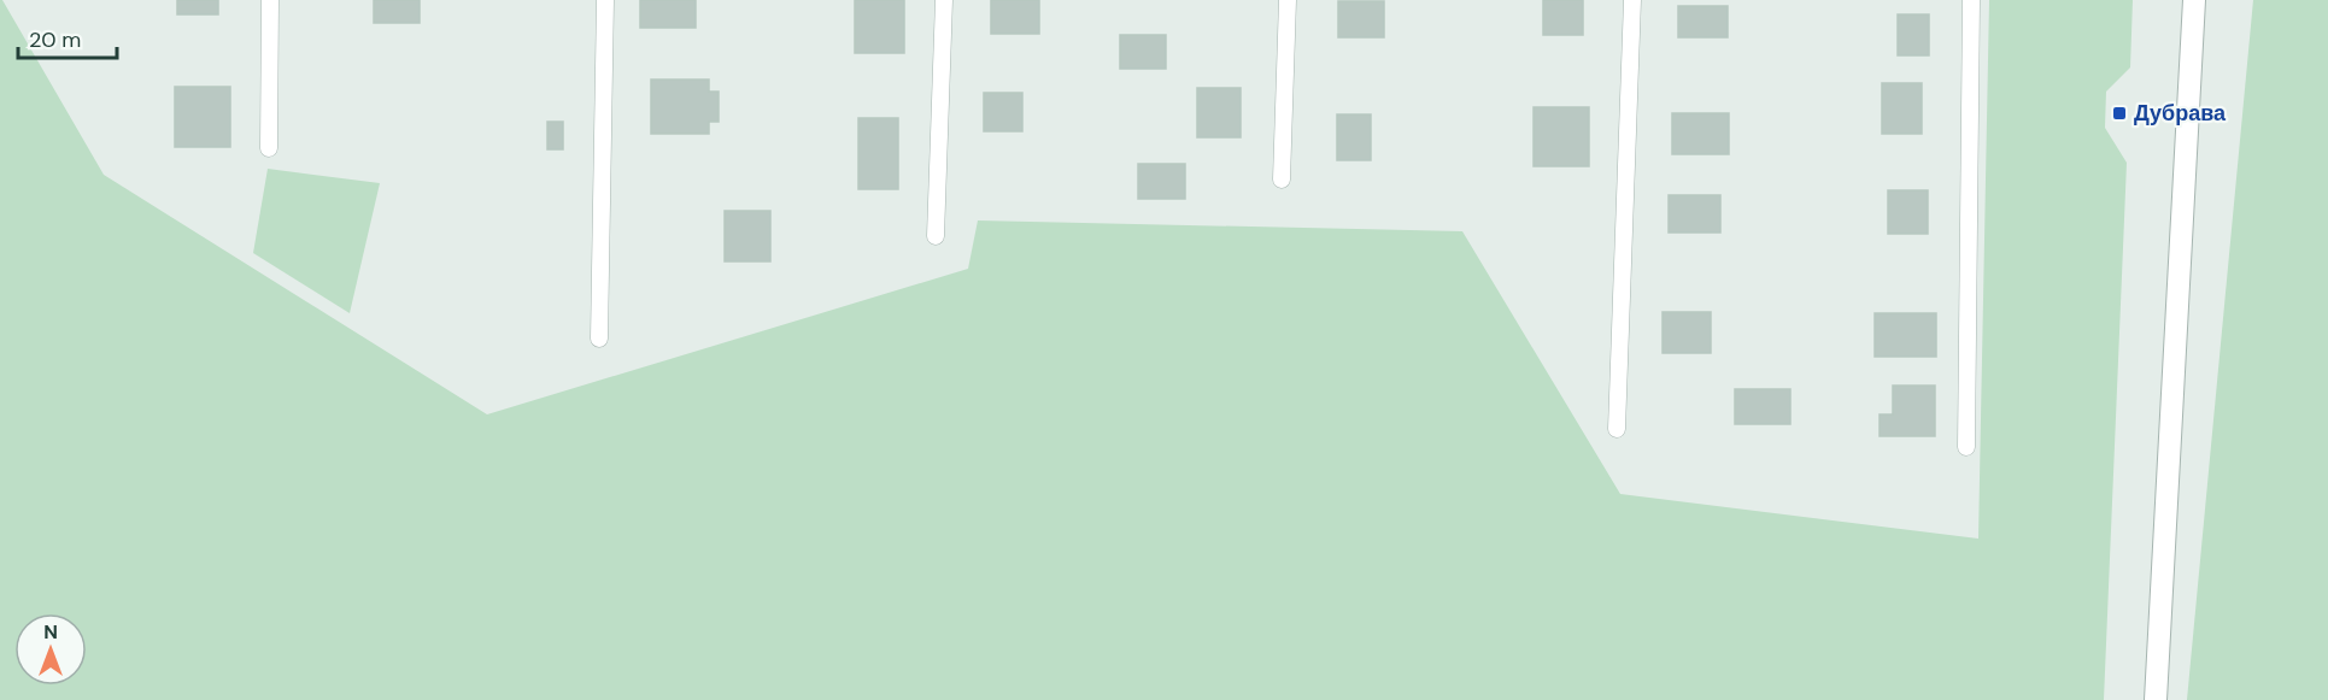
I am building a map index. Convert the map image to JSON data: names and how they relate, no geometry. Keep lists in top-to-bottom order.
{
  "places": {
    "transit": ["Дубрава"]
  },
  "scale_bar": "20 m",
  "north": "top"
}
